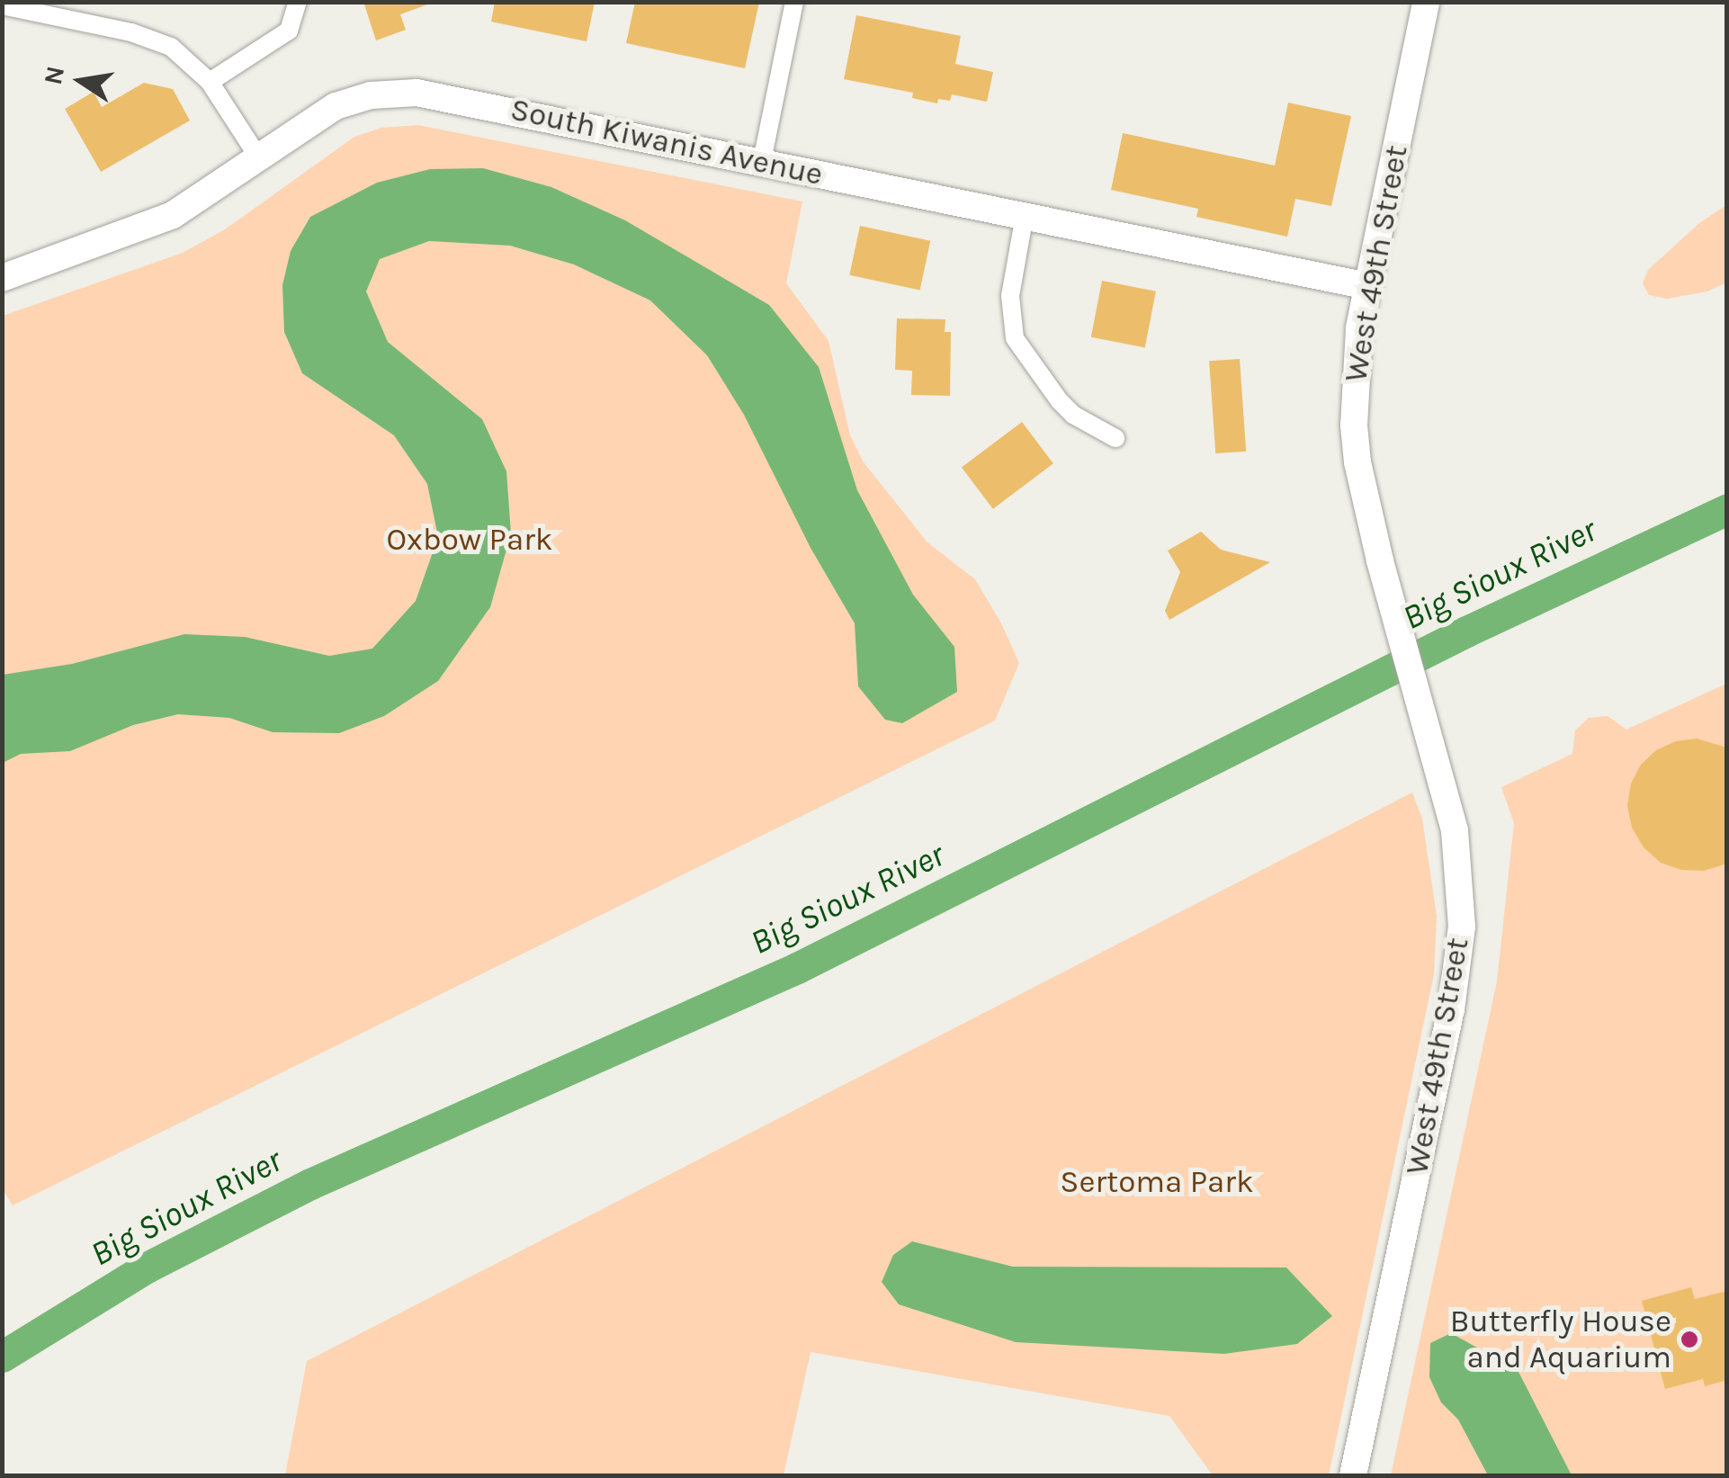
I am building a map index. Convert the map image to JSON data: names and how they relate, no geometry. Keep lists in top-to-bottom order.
{
  "streets": {
    "main road": ["South Kiwanis Avenue", "West 49th Street"]
  },
  "crossings": [
    ["South Kiwanis Avenue", "West 49th Street"]
  ],
  "water": ["Big Sioux River"],
  "parks": ["Oxbow Park", "Sertoma Park"],
  "places": ["Butterfly House and Aquarium"],
  "north": "left"
}
